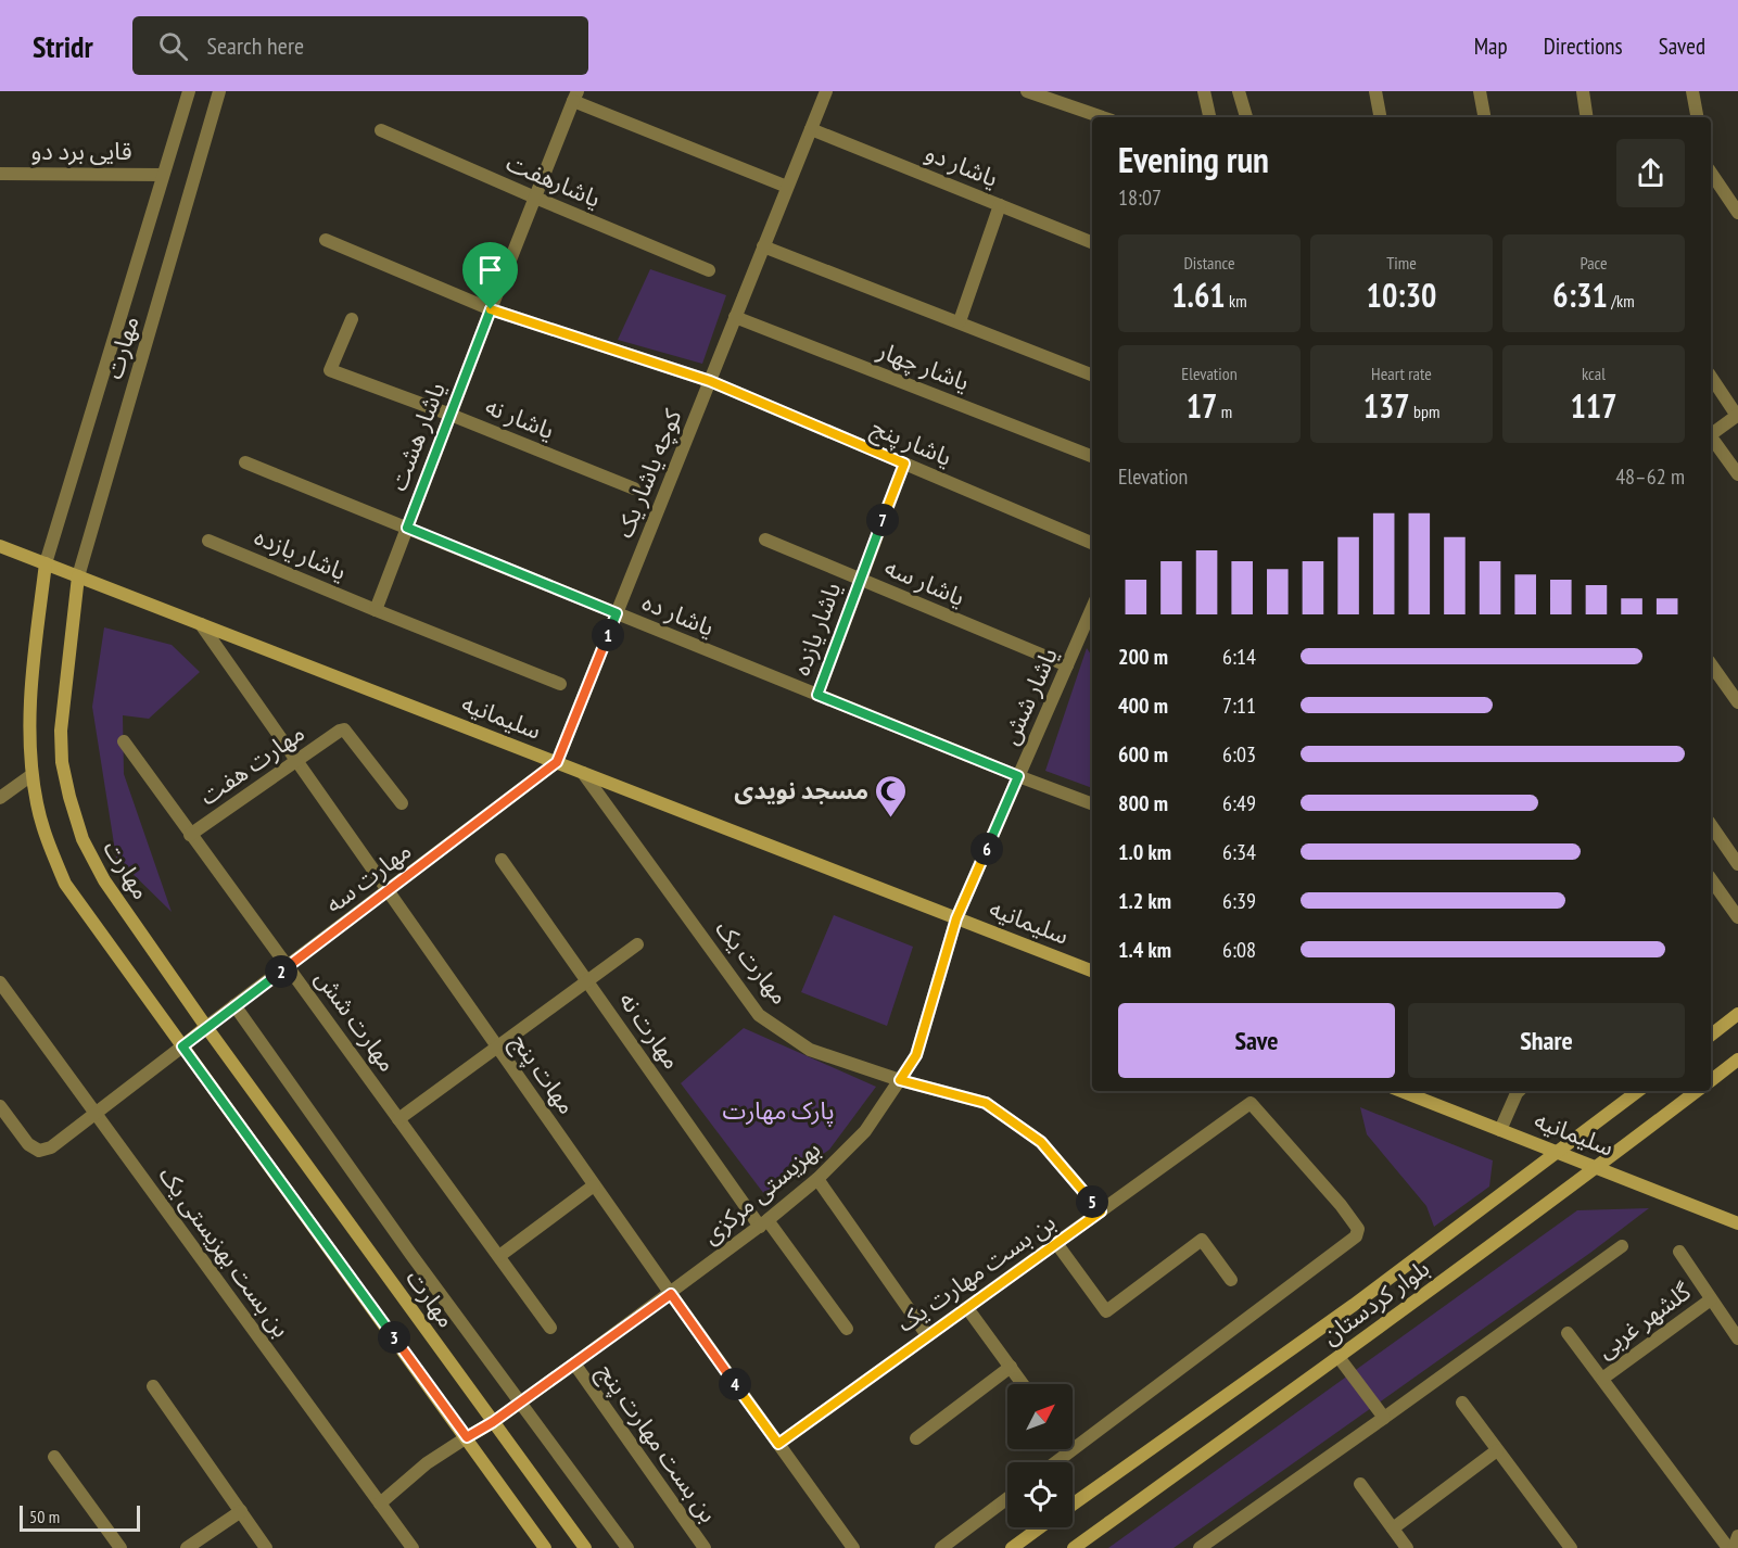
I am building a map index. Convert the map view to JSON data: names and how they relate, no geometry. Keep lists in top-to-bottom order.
{
  "streets": {
    "main road": ["مهارت", "سلیمانیه", "بلوار کردستان"],
    "street": [
      "قایی برد دو",
      "یاشار دو",
      "یاشارهفت",
      "یاشار چهار",
      "یاشار نه",
      "یاشار هشت",
      "یاشار پنج",
      "کوچه یاشار یک",
      "یاشار یازده",
      "یاشار سه",
      "یاشار ده",
      "یاشار شش",
      "مهارت هفت",
      "مهارت سه",
      "مهارت یک",
      "مهارت شش",
      "مهارت نه",
      "مهات پنج",
      "بهزیستی مرکزی",
      "بن بست بهزیستی یک",
      "بن بست مهارت یک",
      "گلشهر غربی",
      "بن بست مهارت پنج"
    ]
  },
  "crossings": [
    ["قایی برد دو", "مهارت"],
    ["یاشار دو", "کوچه یاشار یک"],
    ["مهارت", "سلیمانیه"],
    ["مهارت", "مهارت سه"],
    ["مهارت", "بهزیستی مرکزی"],
    ["یاشار چهار", "کوچه یاشار یک"],
    ["یاشار نه", "یاشار هشت"],
    ["یاشار هشت", "یاشار یازده"],
    ["یاشار هشت", "یاشار ده"],
    ["یاشار پنج", "کوچه یاشار یک"],
    ["یاشار پنج", "یاشار یازده"],
    ["کوچه یاشار یک", "یاشار ده"],
    ["کوچه یاشار یک", "سلیمانیه"],
    ["کوچه یاشار یک", "مهارت سه"],
    ["یاشار یازده", "یاشار سه"],
    ["یاشار یازده", "یاشار ده"],
    ["یاشار سه", "یاشار شش"],
    ["یاشار ده", "یاشار شش"],
    ["یاشار شش", "سلیمانیه"],
    ["یاشار شش", "بهزیستی مرکزی"],
    ["سلیمانیه", "مهارت سه"],
    ["سلیمانیه", "مهارت یک"],
    ["سلیمانیه", "مهات پنج"],
    ["سلیمانیه", "بهزیستی مرکزی"],
    ["سلیمانیه", "بلوار کردستان"],
    ["مهارت هفت", "مهارت شش"],
    ["مهارت هفت", "مهات پنج"],
    ["مهارت سه", "مهارت شش"],
    ["مهارت سه", "مهات پنج"],
    ["مهارت یک", "بهزیستی مرکزی"],
    ["مهارت یک", "بن بست مهارت یک"],
    ["مهارت نه", "بهزیستی مرکزی"],
    ["مهات پنج", "بهزیستی مرکزی"],
    ["مهات پنج", "بن بست مهارت یک"],
    ["بهزیستی مرکزی", "بن بست مهارت پنج"]
  ],
  "parks": ["پارک مهارت"],
  "places": {
    "mosque": ["مسجد نویدی"]
  },
  "scale_bar": "50 m",
  "north": "top right",
  "page": {
    "header": "Stridr",
    "search": "Search here",
    "nav": ["Map", "Directions", "Saved"],
    "heading": ["Evening run", "18:07"],
    "stats": [
      ["Distance", "1.61 km"],
      ["Time", "10:30"],
      ["Pace", "6:31 /km"],
      ["Elevation", "17 m"],
      ["Heart rate", "137 bpm"],
      ["kcal", "117"]
    ],
    "chart": ["Elevation", "48–62 m"],
    "pins": [
      "7",
      "1",
      "6",
      "2",
      "5",
      "3",
      "4"
    ],
    "list": [
      {
        "name": "200 m",
        "note": "6:14"
      },
      {
        "name": "400 m",
        "note": "7:11"
      },
      {
        "name": "600 m",
        "note": "6:03"
      },
      {
        "name": "800 m",
        "note": "6:49"
      },
      {
        "name": "1.0 km",
        "note": "6:34"
      },
      {
        "name": "1.2 km",
        "note": "6:39"
      },
      {
        "name": "1.4 km",
        "note": "6:08"
      }
    ],
    "buttons": ["Save", "Share"],
    "scale": "50 m"
  }
}
